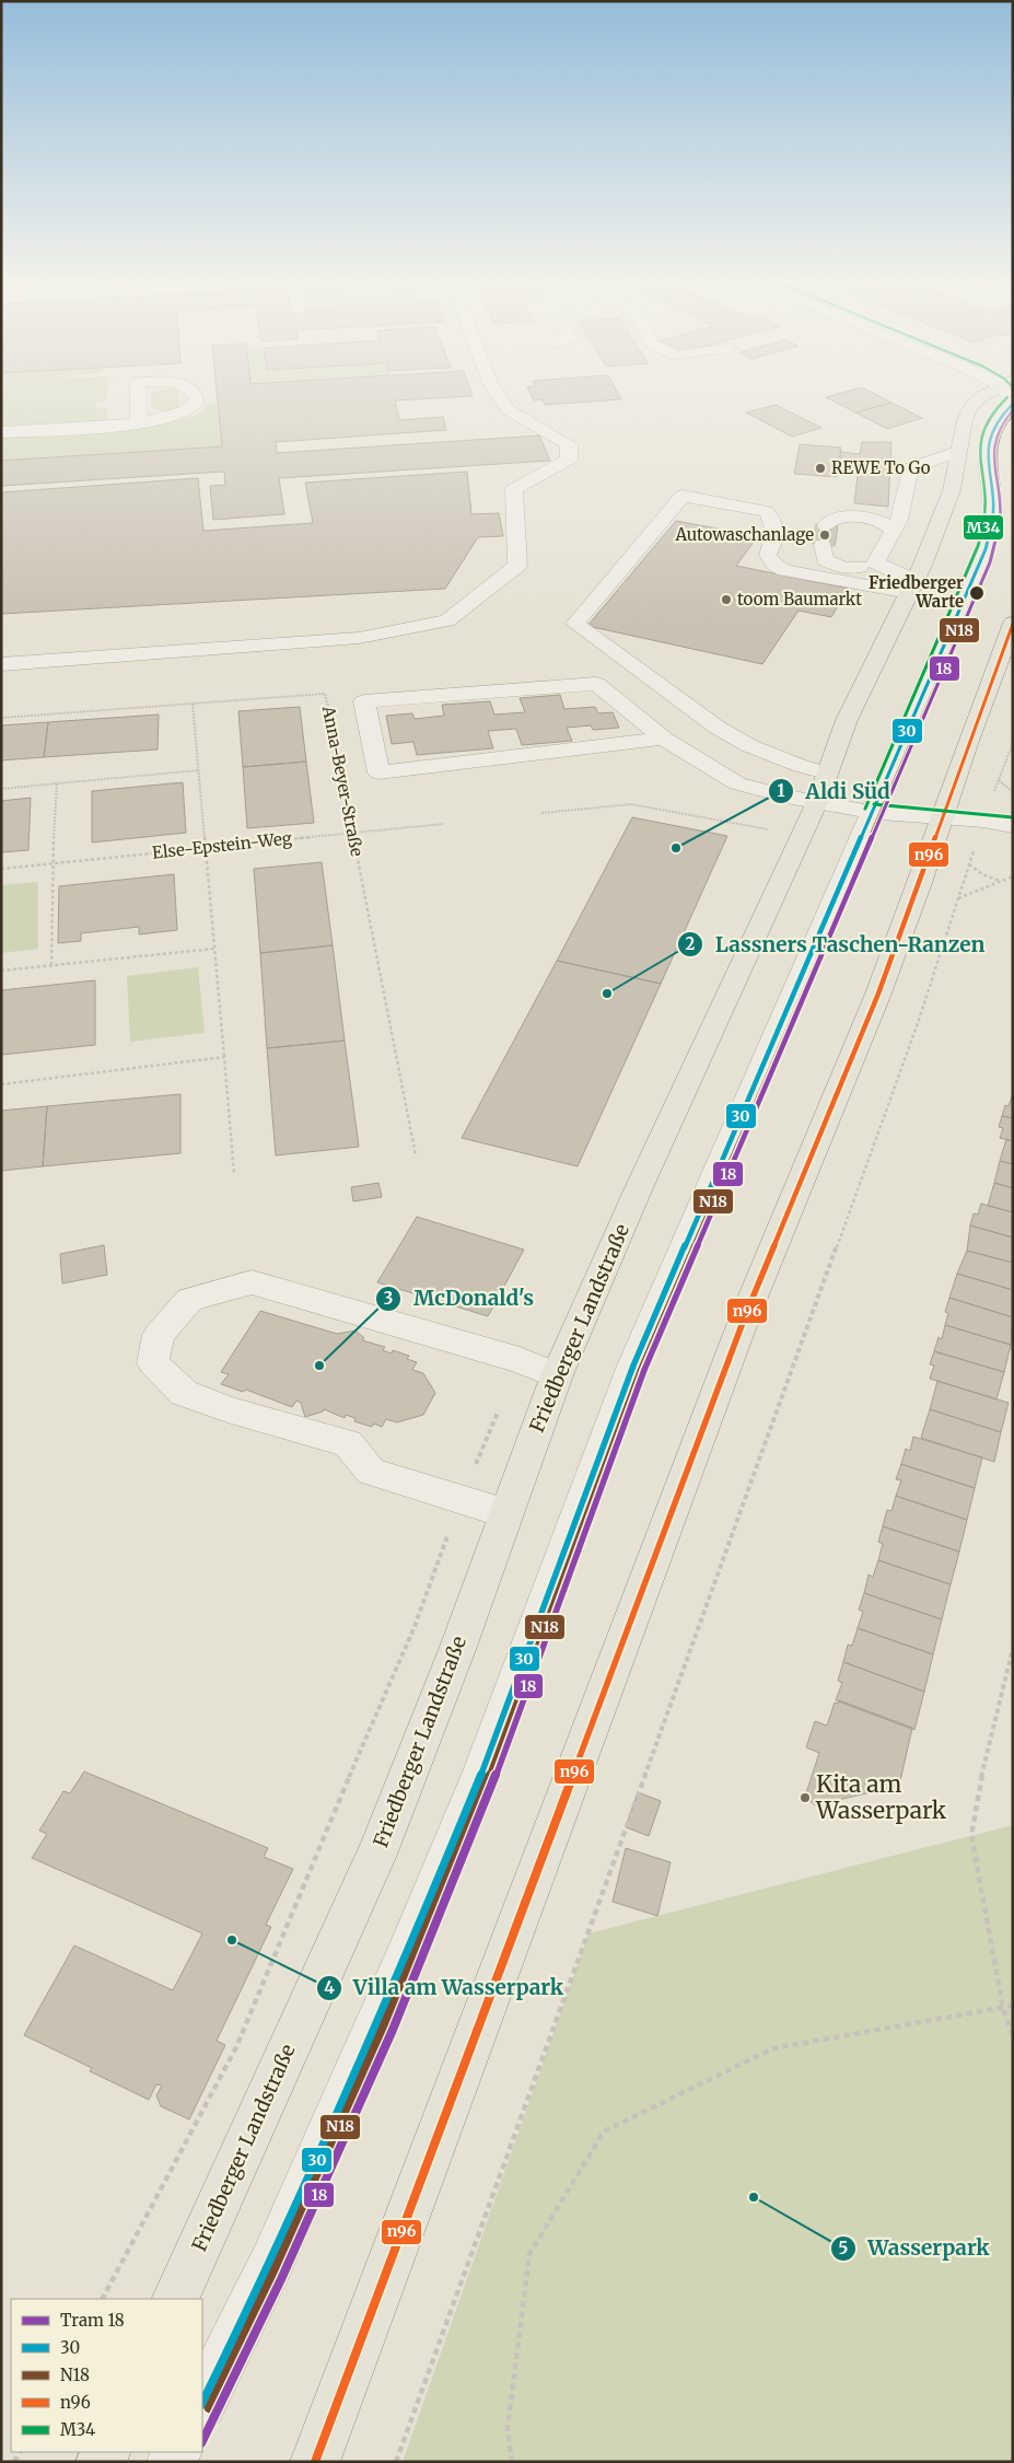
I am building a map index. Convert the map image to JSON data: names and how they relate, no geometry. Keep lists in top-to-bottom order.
{
  "streets": {
    "main road": ["Friedberger Landstraße"],
    "path": ["Anna-Beyer-Straße", "Else-Epstein-Weg"]
  },
  "crossings": [
    ["Anna-Beyer-Straße", "Else-Epstein-Weg"]
  ],
  "places": [
    "REWE To Go",
    "Autowaschanlage",
    "Friedberger Warte",
    "toom Baumarkt",
    "Aldi Süd",
    "Lassners Taschen-Ranzen",
    "McDonald's",
    "Kita am Wasserpark",
    "Villa am Wasserpark",
    "Wasserpark"
  ],
  "lines": [
    "transit line M34",
    "transit line 30",
    "tram line 18",
    "transit line N18",
    "transit line n96"
  ],
  "legend": [
    "Tram 18",
    "30",
    "N18",
    "n96",
    "M34"
  ]
}
